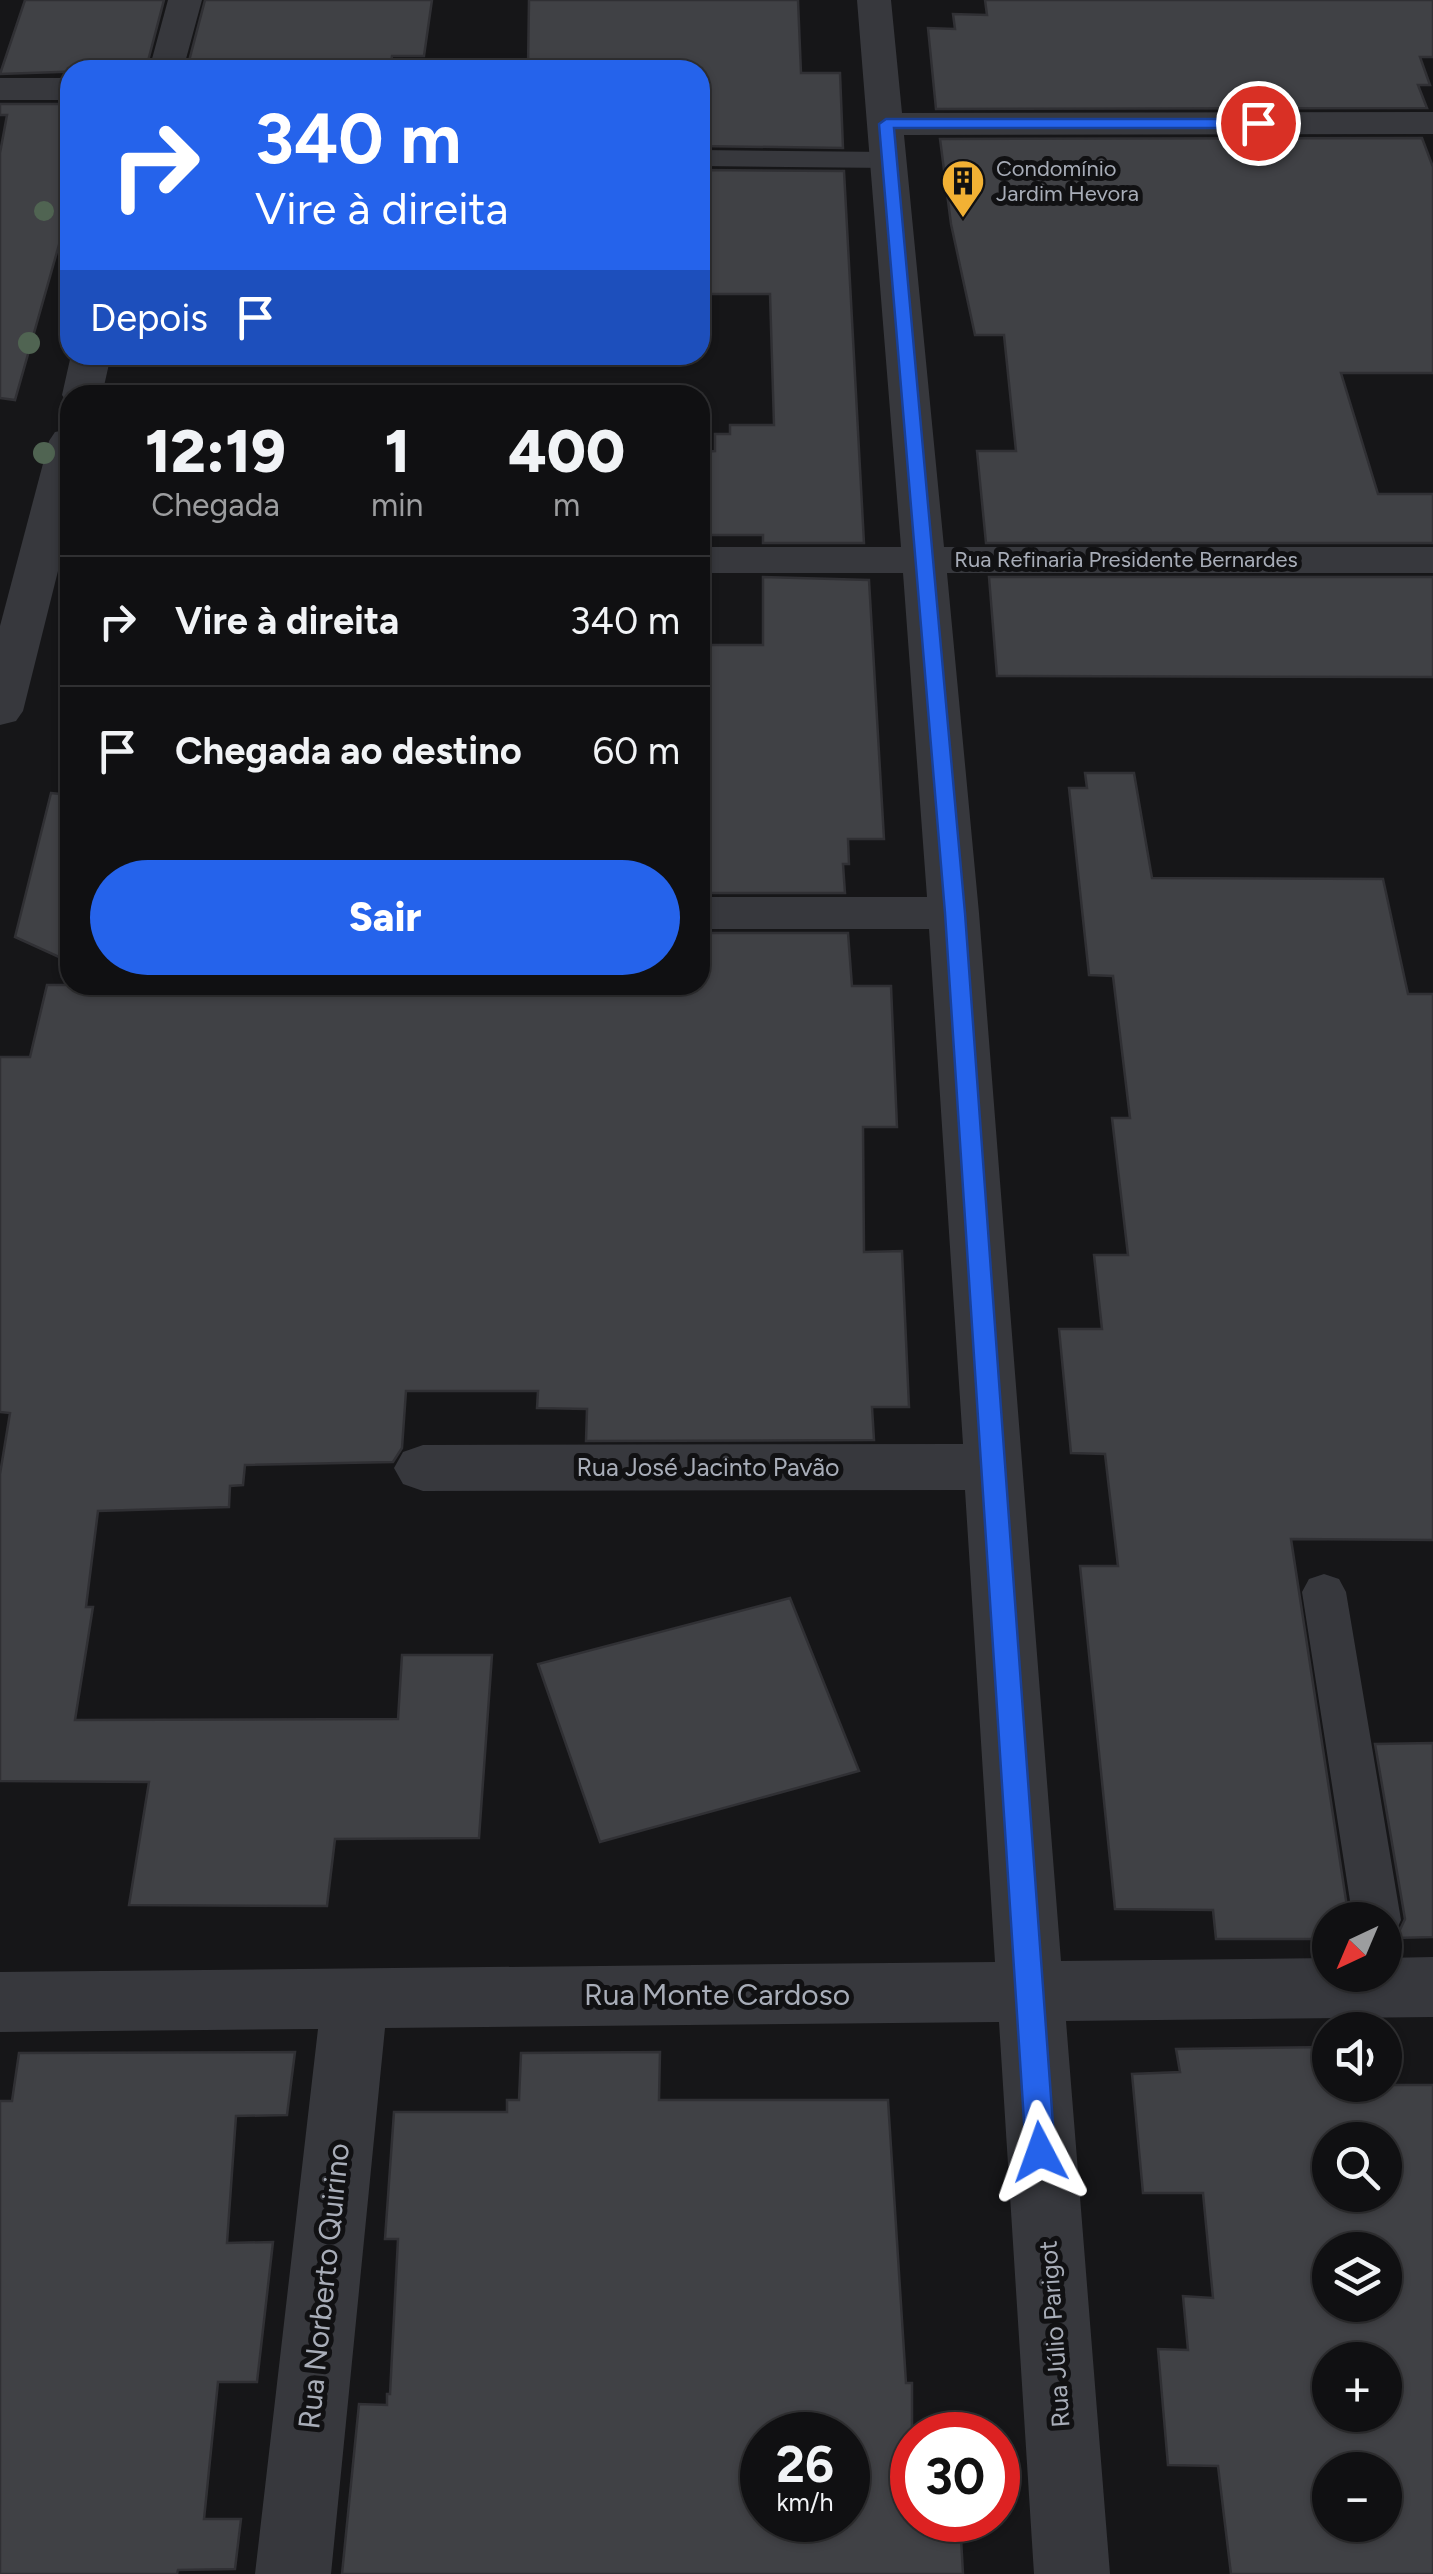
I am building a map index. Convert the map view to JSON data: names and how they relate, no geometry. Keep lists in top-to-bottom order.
{
  "streets": {
    "street": [
      "Rua Refinaria Presidente Bernardes",
      "Rua José Jacinto Pavão",
      "Rua Monte Cardoso",
      "Rua Norberto Quirino",
      "Rua Júlio Parigot"
    ]
  },
  "crossings": [
    ["Rua Refinaria Presidente Bernardes", "Rua Júlio Parigot"],
    ["Rua José Jacinto Pavão", "Rua Júlio Parigot"],
    ["Rua Monte Cardoso", "Rua Norberto Quirino"],
    ["Rua Monte Cardoso", "Rua Júlio Parigot"]
  ],
  "places": {
    "building": ["Condomínio Jardim Hevora"]
  },
  "north": "bottom left",
  "page": {
    "turn": ["340 m", "Vire à direita"],
    "then": "Depois",
    "eta": [
      "12:19",
      "Chegada",
      "1",
      "min",
      "400",
      "m"
    ],
    "list": [
      {
        "name": "Vire à direita",
        "value": "340 m"
      },
      {
        "name": "Chegada ao destino",
        "value": "60 m"
      }
    ],
    "buttons": "Sair",
    "map_buttons": ["+", "−"],
    "speed": "26 km/h",
    "limit": "30"
  }
}
